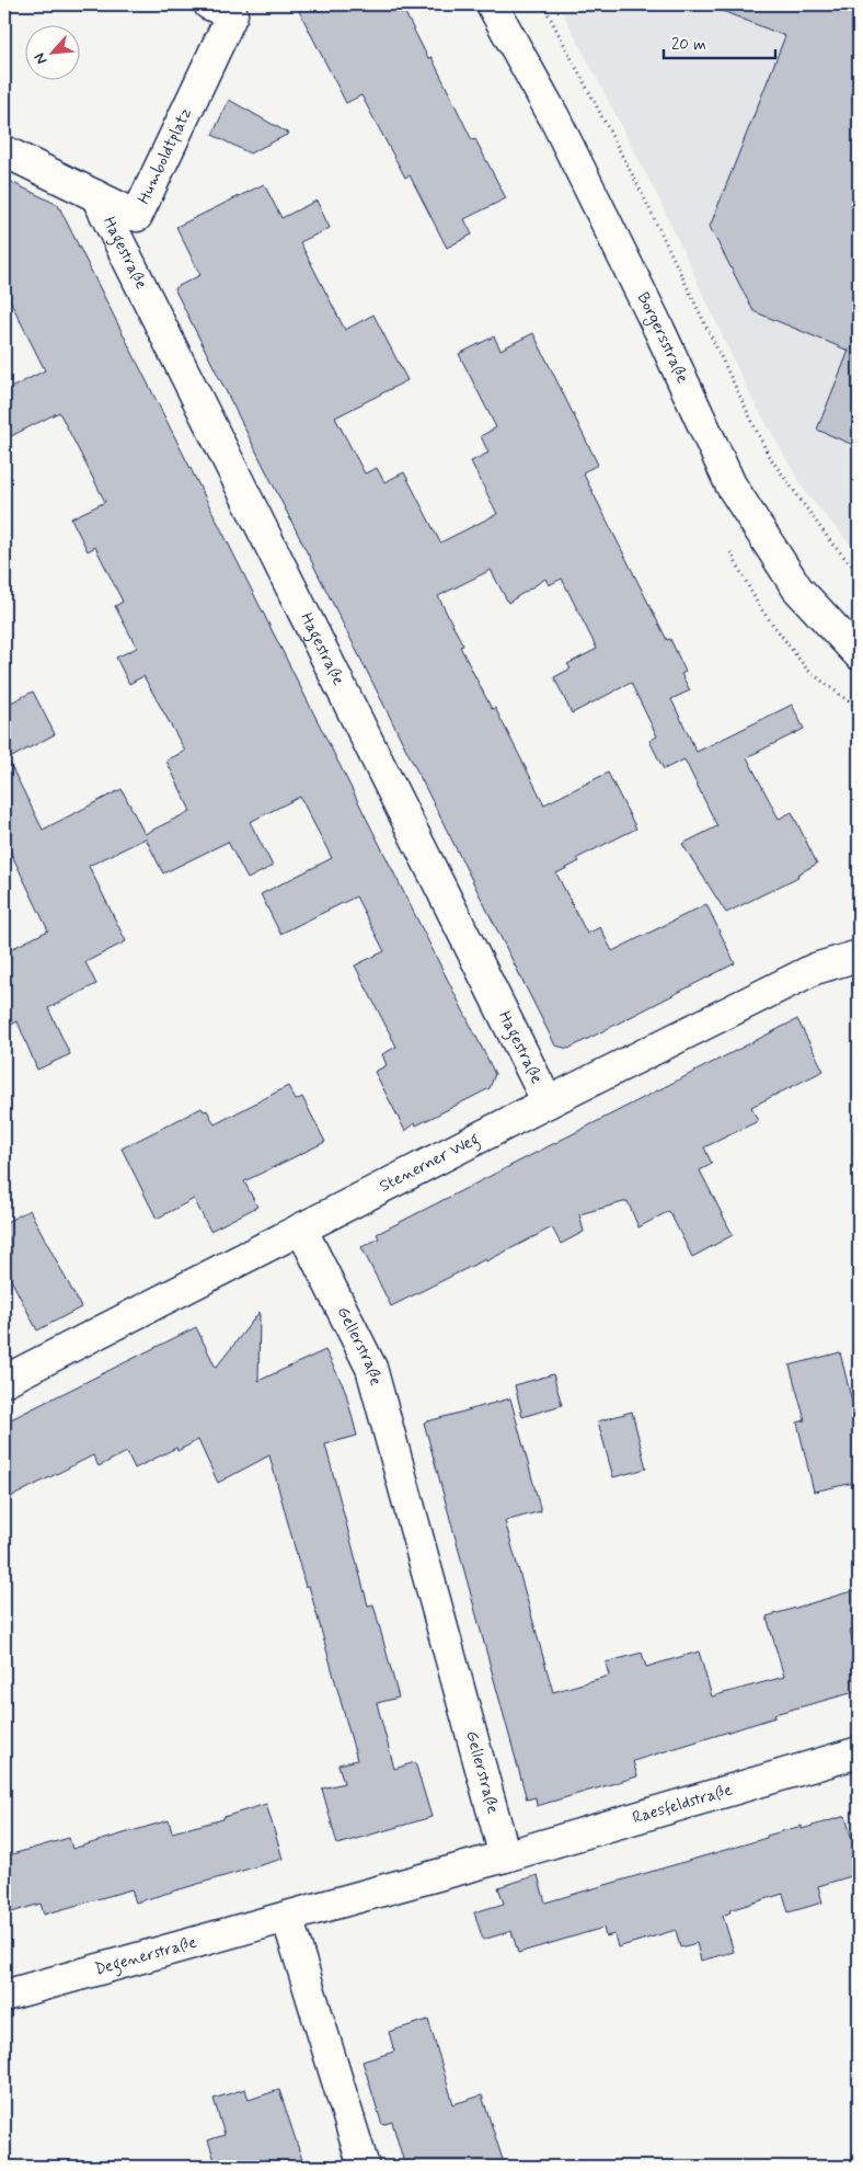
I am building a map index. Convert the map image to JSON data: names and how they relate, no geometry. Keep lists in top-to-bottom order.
{
  "streets": {
    "street": [
      "Humboldtplatz",
      "Hagestraße",
      "Borgersstraße",
      "Stenerner Weg",
      "Gellerstraße",
      "Raesfeldstraße",
      "Degenerstraße"
    ]
  },
  "crossings": [
    ["Humboldtplatz", "Hagestraße"],
    ["Hagestraße", "Stenerner Weg"],
    ["Stenerner Weg", "Gellerstraße"],
    ["Gellerstraße", "Raesfeldstraße"]
  ],
  "scale_bar": "20 m",
  "north": "bottom left"
}
